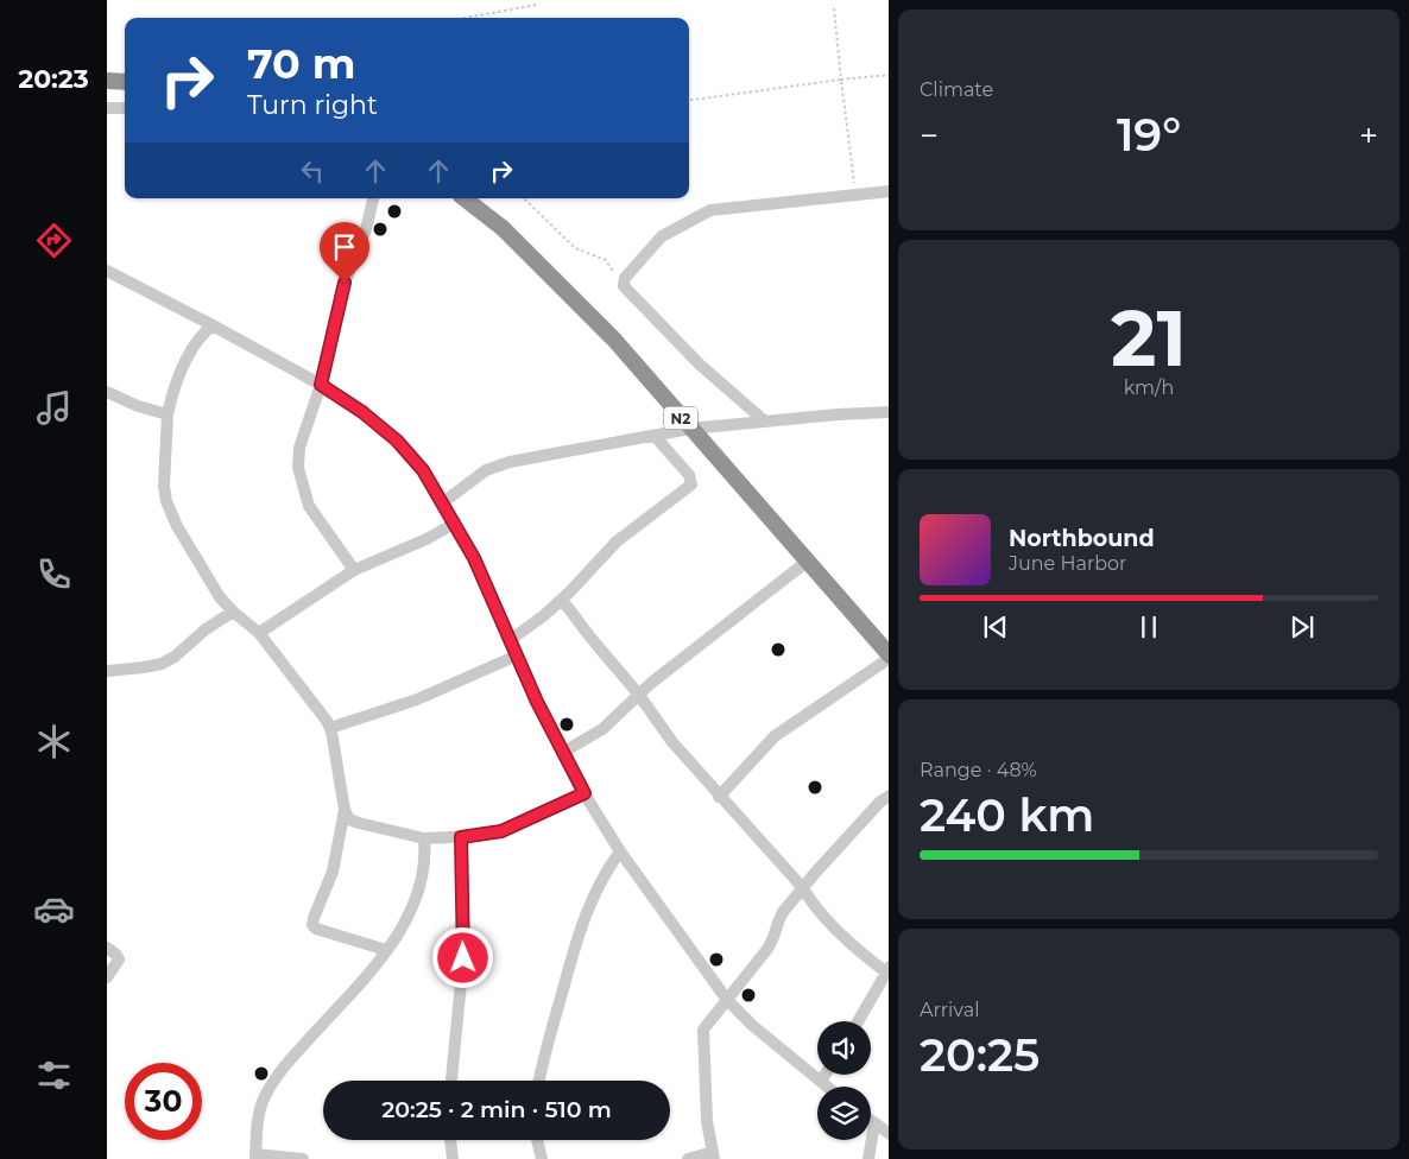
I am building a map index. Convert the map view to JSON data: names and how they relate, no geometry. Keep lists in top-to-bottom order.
{
  "streets": {
    "highway": ["N2"]
  },
  "page": {
    "tabs": "20:23",
    "tile": [
      "Climate",
      ["21", "km/h"],
      ["Range · 48%", "240 km"],
      ["Arrival", "20:25"]
    ],
    "turn": ["70 m", "Turn right"],
    "heat": ["−", "19°", "+"],
    "song": ["Northbound", "June Harbor"],
    "limit": "30",
    "trip": "20:25 · 2 min · 510 m"
  }
}
